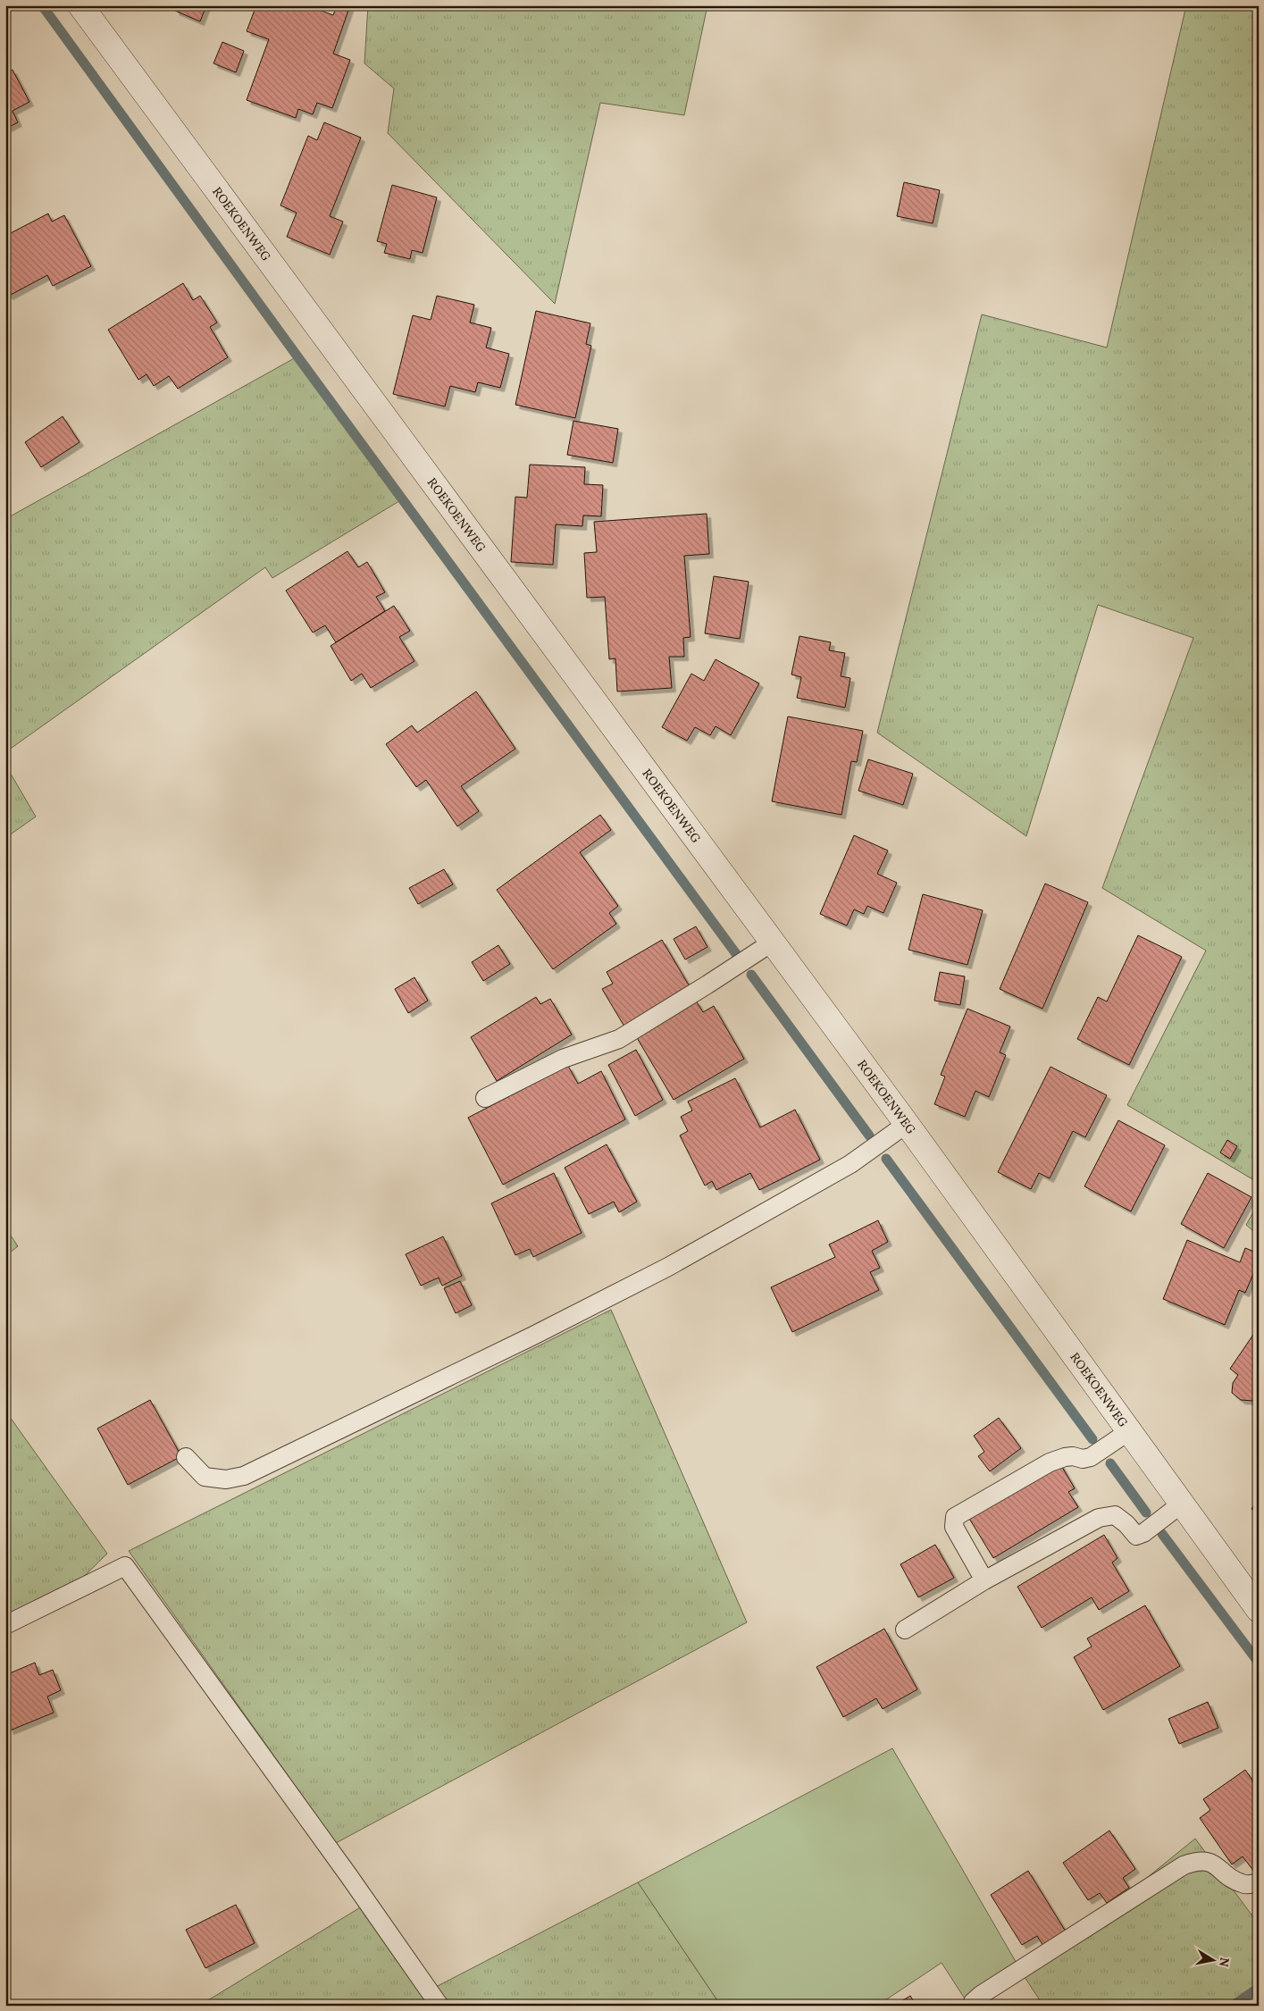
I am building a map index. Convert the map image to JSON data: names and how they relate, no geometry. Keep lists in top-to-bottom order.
{
  "streets": {
    "street": ["ROEKOENWEG"]
  },
  "north": "right"
}
